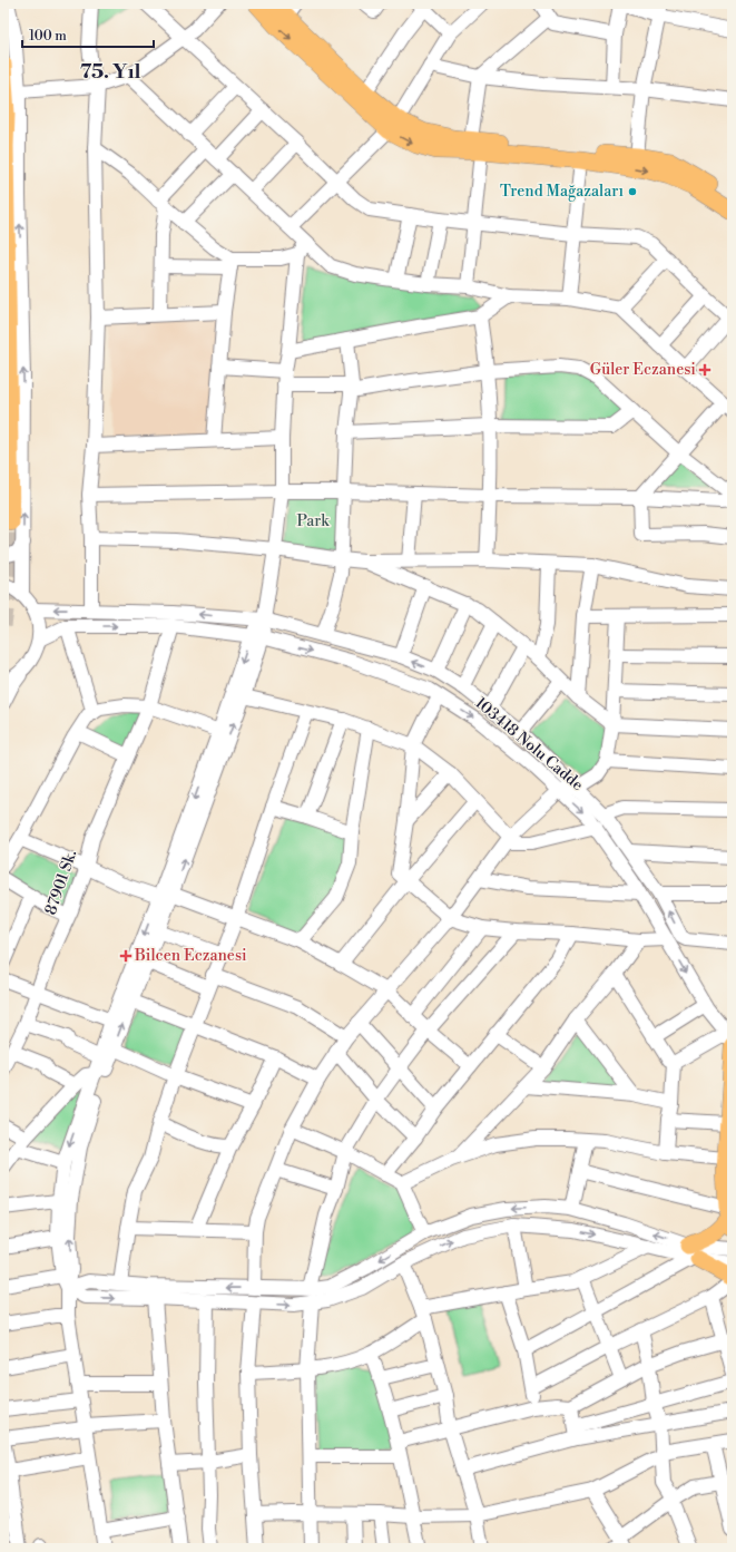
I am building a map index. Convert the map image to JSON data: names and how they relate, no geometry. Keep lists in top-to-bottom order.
{
  "streets": {
    "street": ["103418 Nolu Cadde", "87901 Sk."]
  },
  "crossings": [
    ["103418 Nolu Cadde", "87901 Sk."]
  ],
  "districts": ["75. Yıl"],
  "parks": ["Park"],
  "places": {
    "other": ["Trend Mağazaları"],
    "health": ["Güler Eczanesi", "Bilcen Eczanesi"]
  },
  "scale_bar": "100 m"
}
